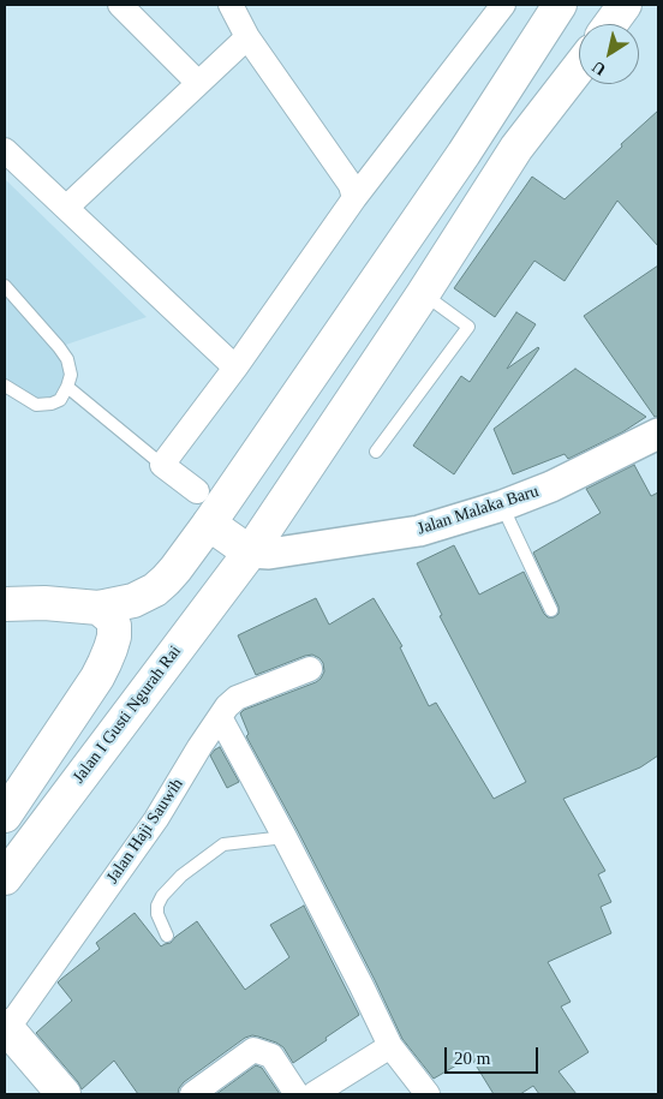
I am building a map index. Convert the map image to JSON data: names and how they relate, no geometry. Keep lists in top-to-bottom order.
{
  "streets": {
    "main road": ["Jalan I Gusti Ngurah Rai"],
    "street": ["Jalan Malaka Baru", "Jalan Haji Sauwih"]
  },
  "crossings": [
    ["Jalan Malaka Baru", "Jalan I Gusti Ngurah Rai"]
  ],
  "scale_bar": "20 m",
  "north": "bottom left"
}
